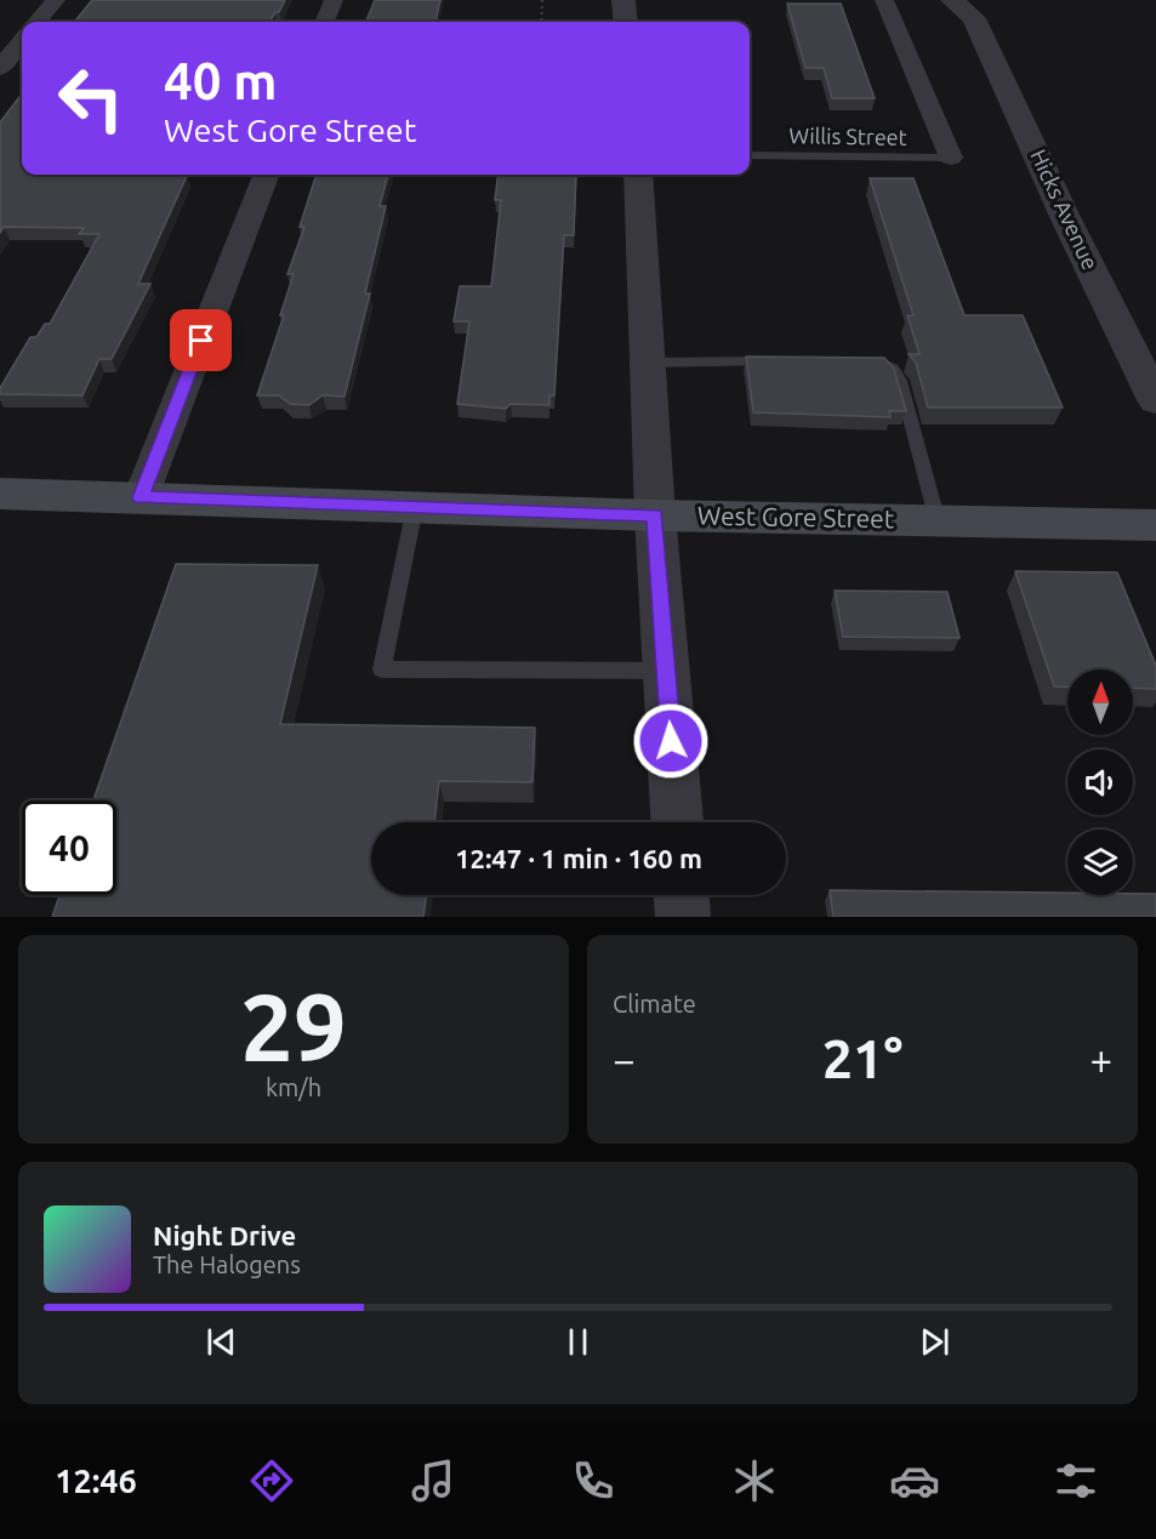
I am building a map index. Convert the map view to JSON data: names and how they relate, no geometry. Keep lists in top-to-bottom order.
{
  "streets": {
    "main road": ["West Gore Street"],
    "street": ["Hicks Avenue"],
    "lane": ["Willis Street"]
  },
  "north": "top",
  "page": {
    "turn": ["40 m", "West Gore Street"],
    "limit": "40",
    "trip": "12:47 · 1 min · 160 m",
    "tile": [
      ["29", "km/h"],
      "Climate"
    ],
    "heat": ["−", "21°", "+"],
    "song": ["Night Drive", "The Halogens"],
    "tabs": "12:46"
  }
}
